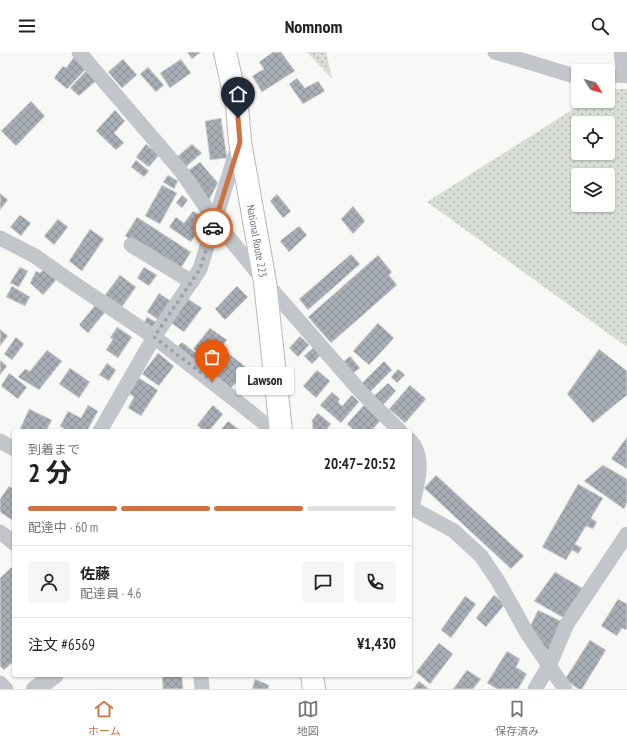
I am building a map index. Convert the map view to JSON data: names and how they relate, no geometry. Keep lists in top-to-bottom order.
{
  "streets": {
    "highway": ["National Route 223"]
  },
  "places": ["Lawson"],
  "north": "bottom right",
  "page": {
    "header": "Nomnom",
    "bubble": "Lawson",
    "heading": ["2 分", "到着まで", "20:47–20:52"],
    "panel": [
      "佐藤",
      "配達員 · 4.6",
      "注文 #6569",
      "¥1,430"
    ],
    "bar": "配達中 · 60 m",
    "tabs": ["ホーム", "地図", "保存済み"]
  }
}
